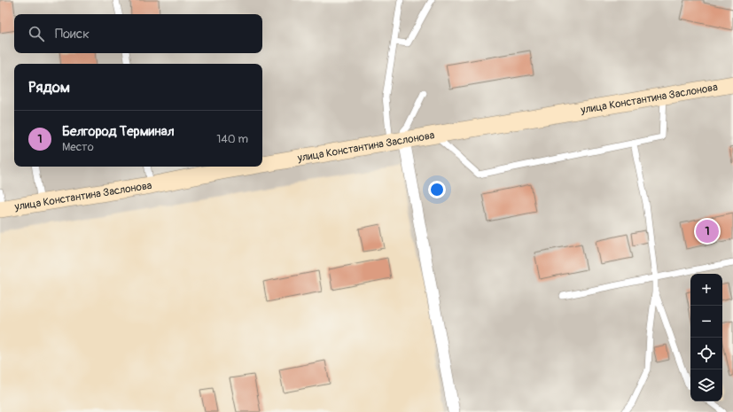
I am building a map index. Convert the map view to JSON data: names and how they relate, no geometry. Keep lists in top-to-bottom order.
{
  "streets": {
    "street": ["улица Константина Заслонова"]
  },
  "page": {
    "search": "Поиск",
    "heading": "Рядом",
    "list": [
      {
        "mark": "1",
        "name": "Белгород Терминал",
        "note": "Место",
        "value": "140 m"
      }
    ],
    "pins": "1",
    "map_buttons": ["+", "−"]
  }
}
